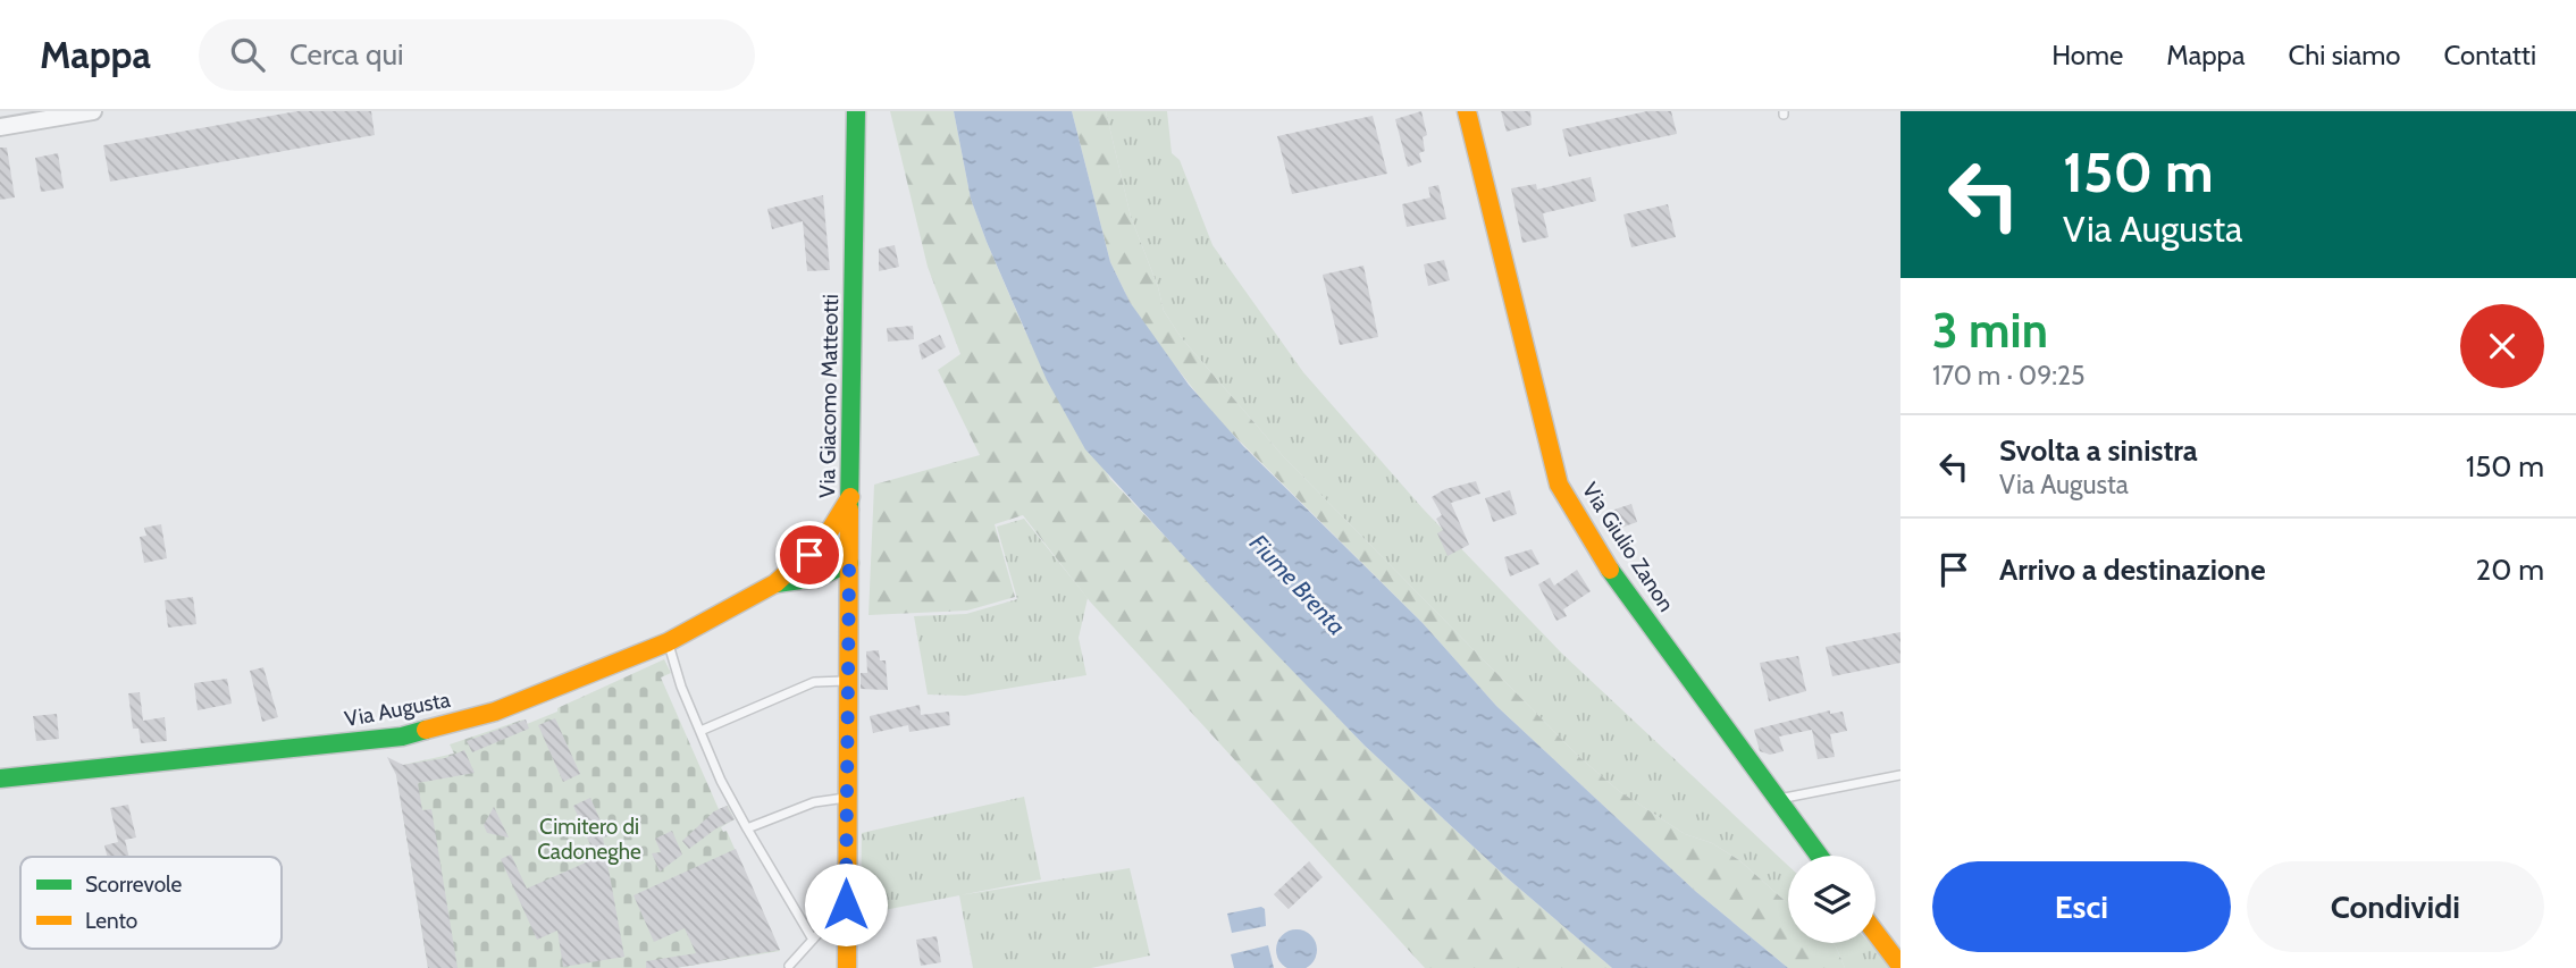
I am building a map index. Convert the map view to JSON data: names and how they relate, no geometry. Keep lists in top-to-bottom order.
{
  "streets": {
    "street": ["Via Giacomo Matteotti", "Via Giulio Zanon", "Via Augusta"]
  },
  "crossings": [
    ["Via Giacomo Matteotti", "Via Augusta"]
  ],
  "water": ["Fiume Brenta"],
  "parks": ["Cimitero di Cadoneghe"],
  "legend": ["Scorrevole", "Lento"],
  "page": {
    "header": "Mappa",
    "search": "Cerca qui",
    "nav": [
      "Home",
      "Mappa",
      "Chi siamo",
      "Contatti"
    ],
    "turn": ["150 m", "Via Augusta"],
    "heading": ["3 min", "170 m · 09:25"],
    "list": [
      {
        "name": "Svolta a sinistra",
        "note": "Via Augusta",
        "value": "150 m"
      },
      {
        "name": "Arrivo a destinazione",
        "value": "20 m"
      }
    ],
    "buttons": ["Esci", "Condividi"]
  }
}
